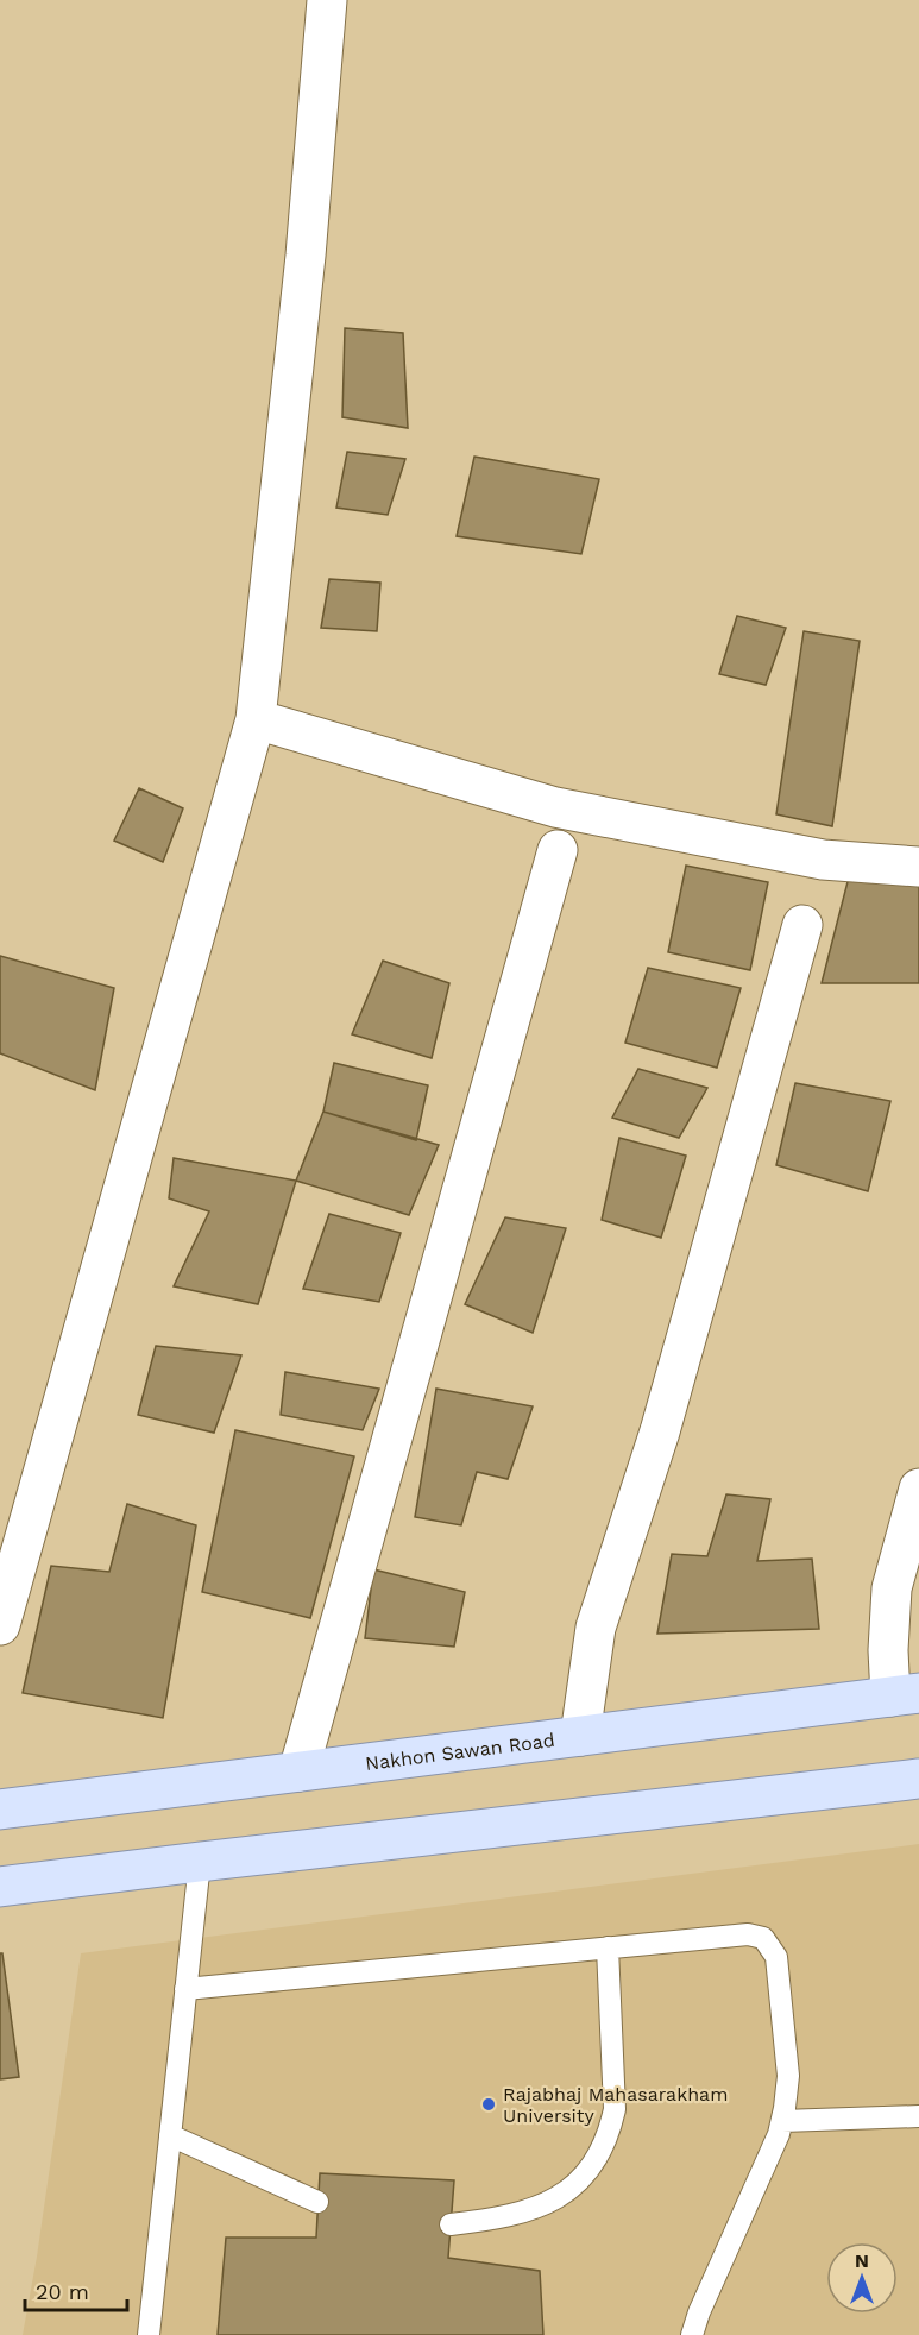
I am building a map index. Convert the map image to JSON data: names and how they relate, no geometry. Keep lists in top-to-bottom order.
{
  "streets": {
    "main road": ["Nakhon Sawan Road"]
  },
  "places": ["Rajabhaj Mahasarakham University"],
  "scale_bar": "20 m",
  "north": "top"
}
